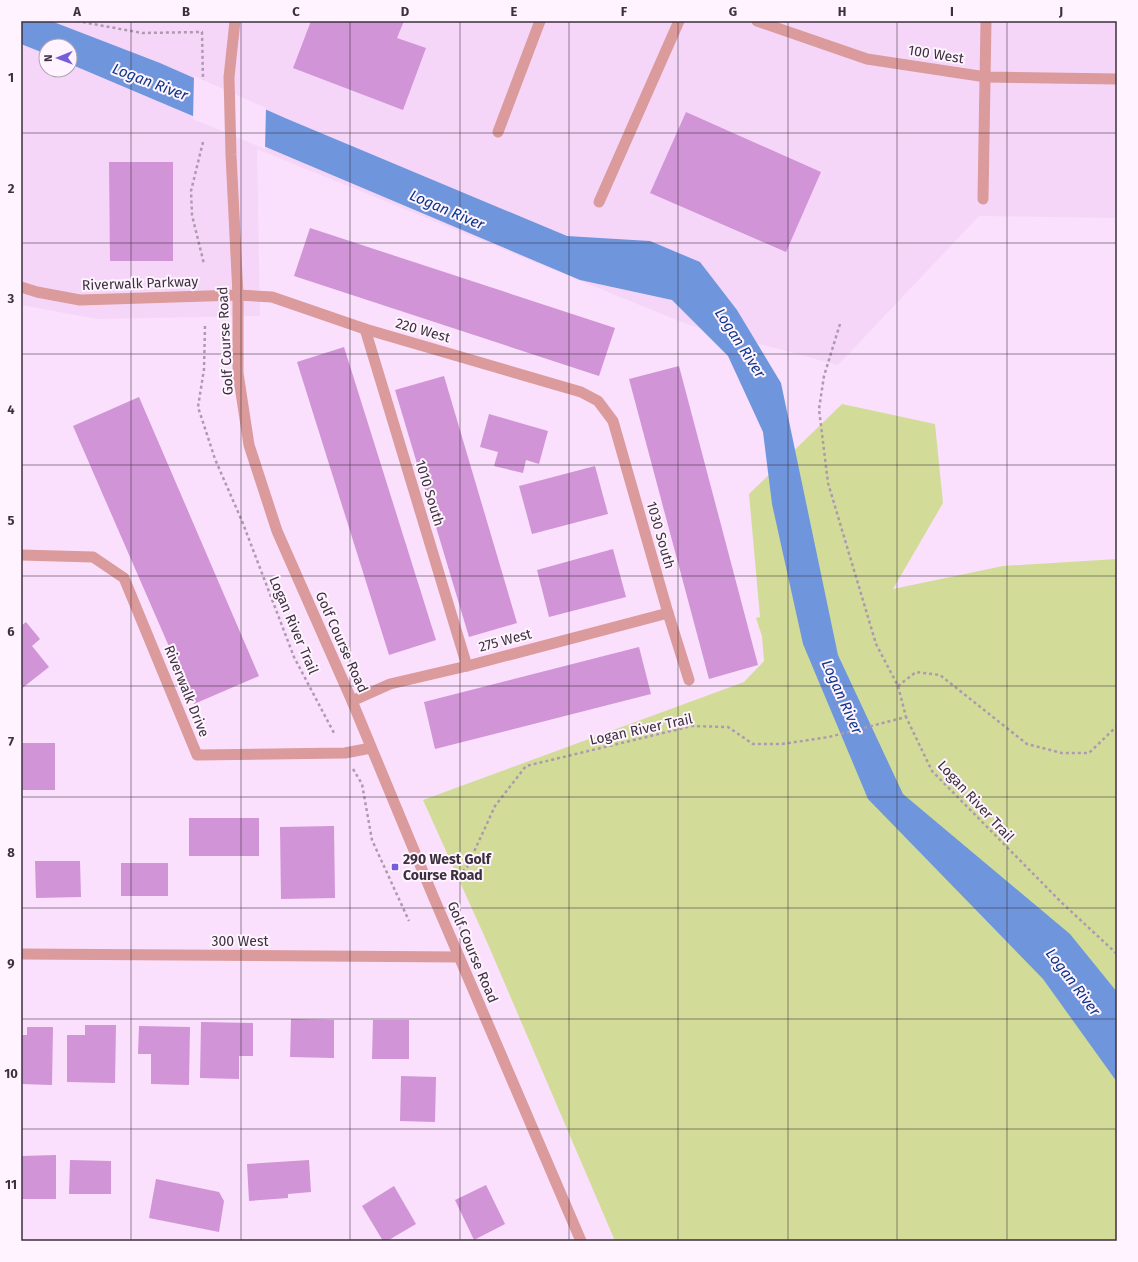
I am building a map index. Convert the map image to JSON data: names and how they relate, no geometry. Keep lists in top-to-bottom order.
{
  "streets": {
    "street": [
      "100 West",
      "Riverwalk Parkway",
      "220 West",
      "Golf Course Road",
      "1010 South",
      "1030 South",
      "275 West",
      "Riverwalk Drive",
      "300 West"
    ],
    "path": ["Logan River Trail"]
  },
  "crossings": [
    ["Riverwalk Parkway", "220 West"],
    ["Riverwalk Parkway", "Golf Course Road"],
    ["220 West", "Golf Course Road"],
    ["220 West", "1010 South"],
    ["220 West", "1030 South"],
    ["Golf Course Road", "275 West"],
    ["Golf Course Road", "Riverwalk Drive"],
    ["Golf Course Road", "300 West"],
    ["1010 South", "275 West"],
    ["1030 South", "275 West"],
    ["Logan River Trail", "Riverwalk Drive"]
  ],
  "water": ["Logan River"],
  "places": {
    "transit": ["290 West Golf Course Road"]
  },
  "north": "left",
  "grid": {
    "columns": [
      "A",
      "B",
      "C",
      "D",
      "E",
      "F",
      "G",
      "H",
      "I",
      "J"
    ],
    "rows": [
      "1",
      "2",
      "3",
      "4",
      "5",
      "6",
      "7",
      "8",
      "9",
      "10",
      "11"
    ]
  }
}
